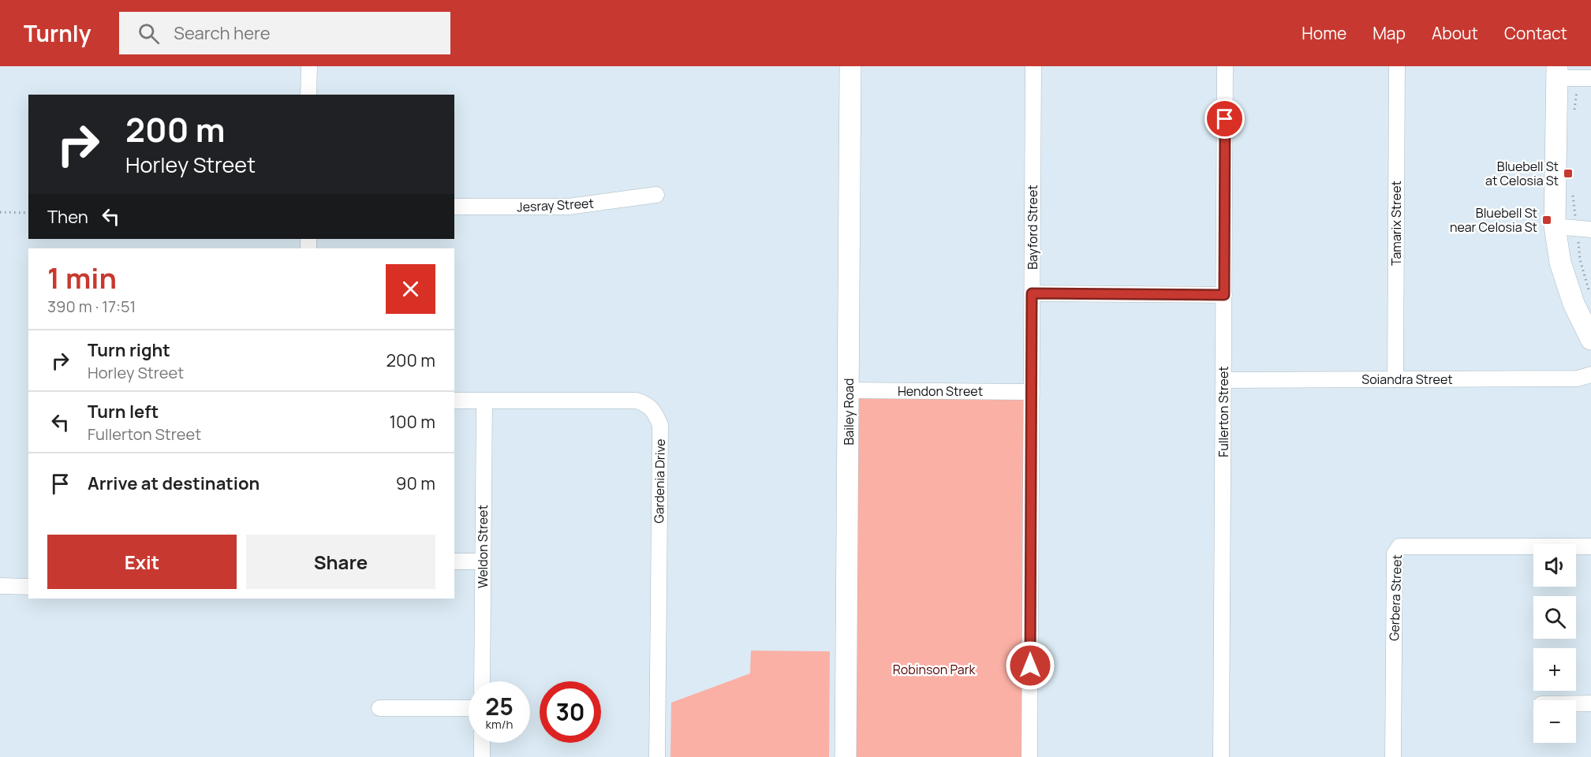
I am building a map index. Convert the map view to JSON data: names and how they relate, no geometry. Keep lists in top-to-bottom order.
{
  "streets": {
    "street": [
      "Jesray Street",
      "Tamarix Street",
      "Bayford Street",
      "Soiandra Street",
      "Hendon Street",
      "Bailey Road",
      "Fullerton Street",
      "Gardenia Drive",
      "Weldon Street",
      "Gerbera Street"
    ]
  },
  "crossings": [
    ["Tamarix Street", "Soiandra Street"],
    ["Bayford Street", "Hendon Street"],
    ["Soiandra Street", "Fullerton Street"],
    ["Hendon Street", "Bailey Road"],
    ["Gardenia Drive", "Weldon Street"]
  ],
  "parks": ["Robinson Park"],
  "places": {
    "transit": ["Bluebell St at Celosia St", "Bluebell St near Celosia St"]
  },
  "page": {
    "header": "Turnly",
    "search": "Search here",
    "nav": [
      "Home",
      "Map",
      "About",
      "Contact"
    ],
    "turn": ["200 m", "Horley Street"],
    "then": "Then",
    "heading": ["1 min", "390 m · 17:51"],
    "list": [
      {
        "name": "Turn right",
        "note": "Horley Street",
        "value": "200 m"
      },
      {
        "name": "Turn left",
        "note": "Fullerton Street",
        "value": "100 m"
      },
      {
        "name": "Arrive at destination",
        "value": "90 m"
      }
    ],
    "buttons": ["Exit", "Share"],
    "map_buttons": ["+", "−"],
    "speed": "25 km/h",
    "limit": "30"
  }
}
